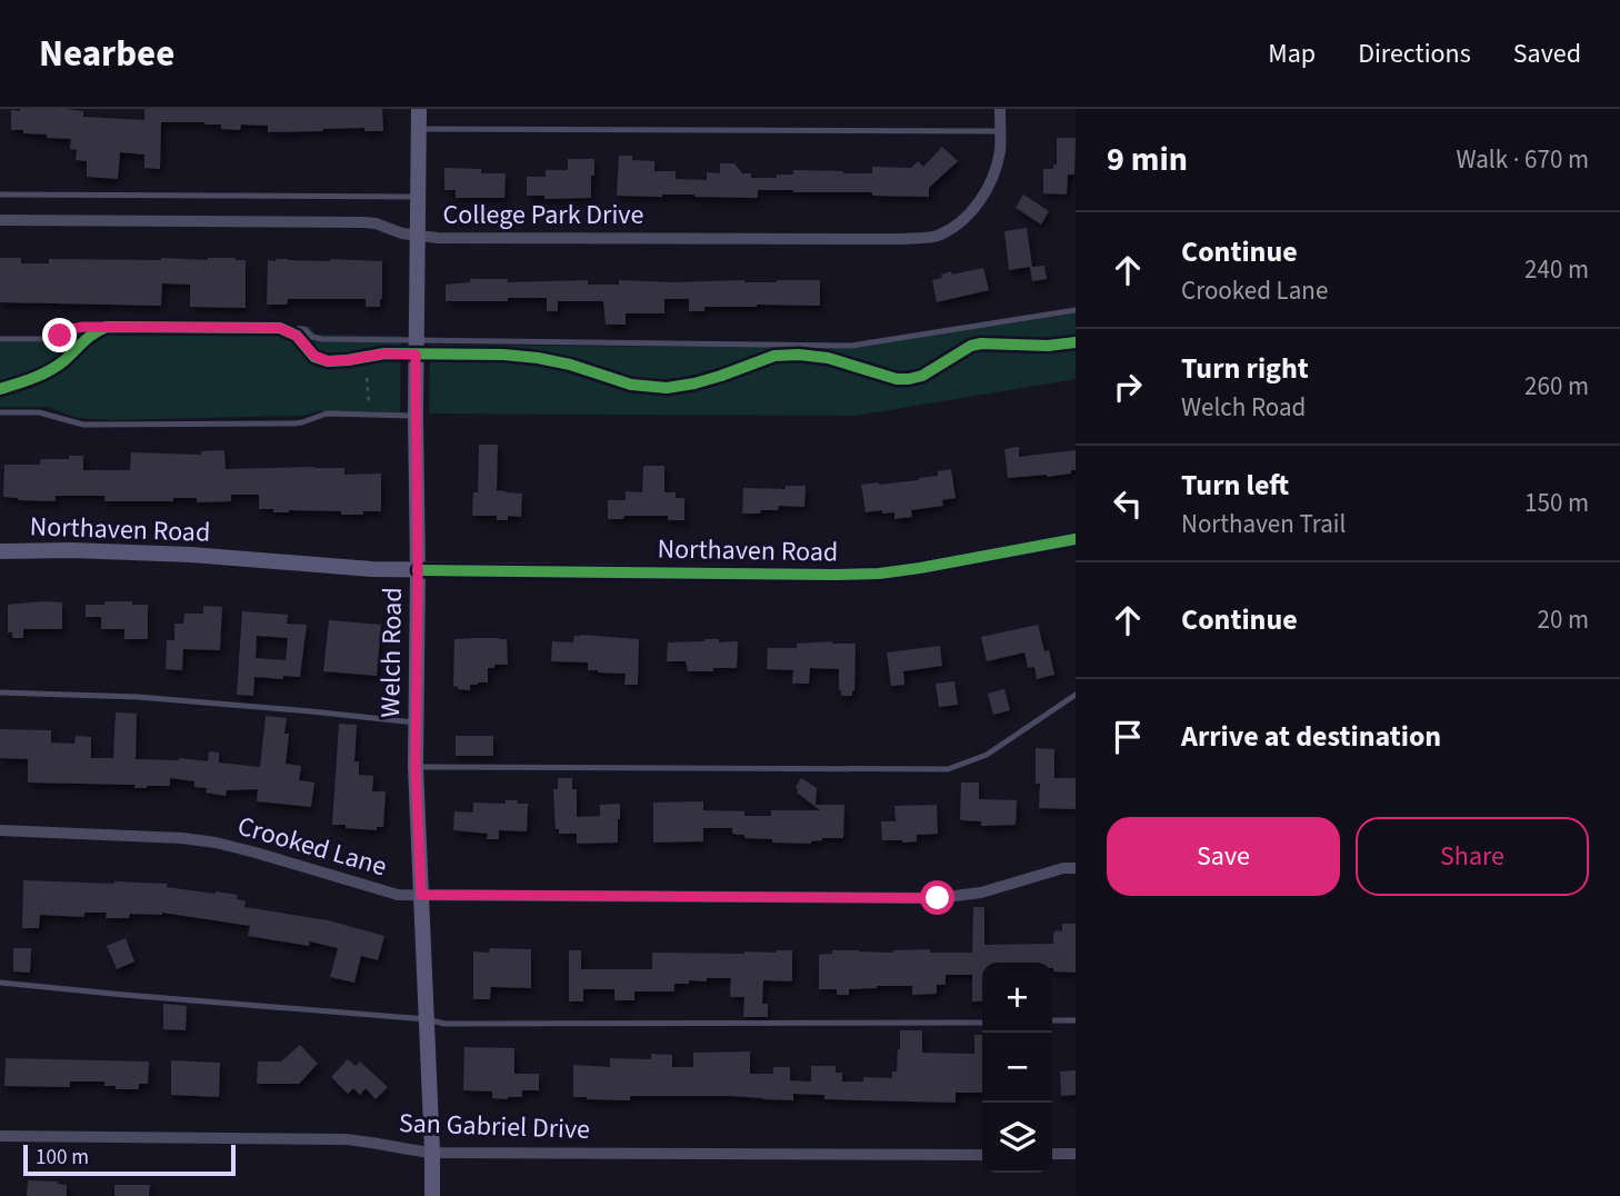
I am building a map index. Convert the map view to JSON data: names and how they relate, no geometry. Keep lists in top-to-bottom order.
{
  "streets": {
    "street": [
      "College Park Drive",
      "Northaven Road",
      "Welch Road",
      "Crooked Lane",
      "San Gabriel Drive"
    ]
  },
  "crossings": [
    ["College Park Drive", "Welch Road"],
    ["Northaven Road", "Welch Road"],
    ["Welch Road", "Crooked Lane"],
    ["Welch Road", "San Gabriel Drive"]
  ],
  "scale_bar": "100 m",
  "page": {
    "header": "Nearbee",
    "nav": ["Map", "Directions", "Saved"],
    "heading": ["9 min", "Walk · 670 m"],
    "list": [
      ["Continue", "Crooked Lane", "240 m"],
      ["Turn right", "Welch Road", "260 m"],
      ["Turn left", "Northaven Trail", "150 m"],
      ["Continue", "20 m"],
      "Arrive at destination"
    ],
    "buttons": ["Save", "Share"],
    "map_buttons": ["+", "−"],
    "scale": "100 m"
  }
}
